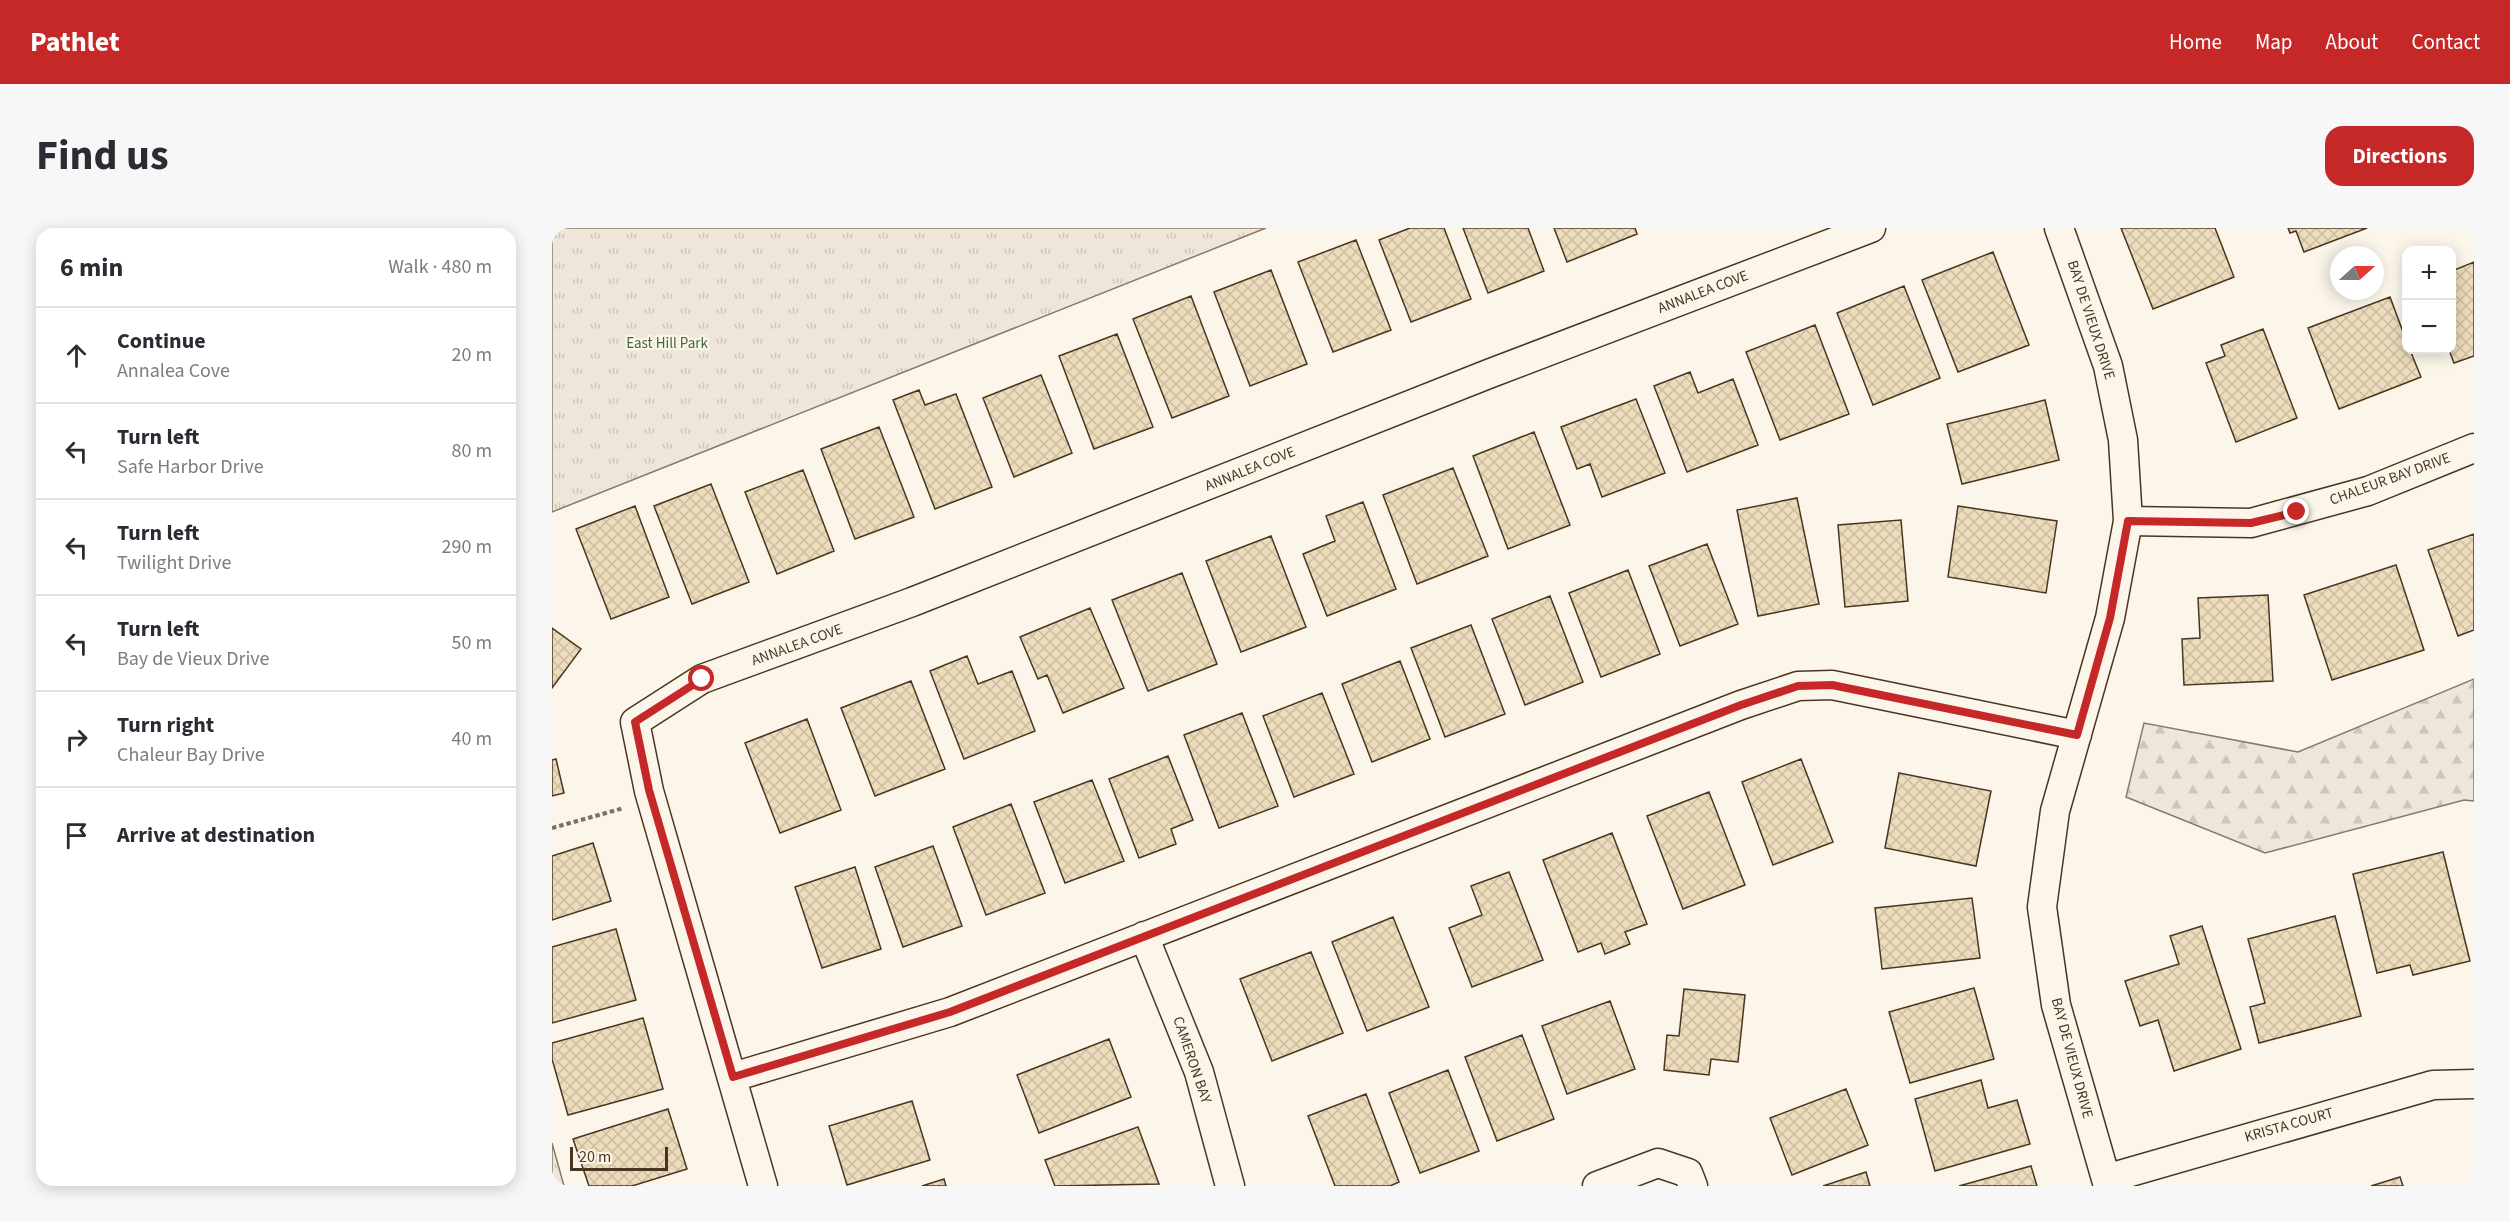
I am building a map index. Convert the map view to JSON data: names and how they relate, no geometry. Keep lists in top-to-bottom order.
{
  "streets": {
    "street": [
      "ANNALEA COVE",
      "BAY DE VIEUX DRIVE",
      "CHALEUR BAY DRIVE",
      "CAMERON BAY",
      "KRISTA COURT"
    ]
  },
  "crossings": [
    ["BAY DE VIEUX DRIVE", "CHALEUR BAY DRIVE"],
    ["BAY DE VIEUX DRIVE", "KRISTA COURT"]
  ],
  "parks": ["East Hill Park"],
  "scale_bar": "20 m",
  "north": "right",
  "page": {
    "header": "Pathlet",
    "nav": [
      "Home",
      "Map",
      "About",
      "Contact"
    ],
    "title": "Find us",
    "buttons": "Directions",
    "heading": ["6 min", "Walk · 480 m"],
    "map_buttons": ["+", "−"],
    "list": [
      ["Continue", "Annalea Cove", "20 m"],
      ["Turn left", "Safe Harbor Drive", "80 m"],
      ["Turn left", "Twilight Drive", "290 m"],
      ["Turn left", "Bay de Vieux Drive", "50 m"],
      ["Turn right", "Chaleur Bay Drive", "40 m"],
      "Arrive at destination"
    ],
    "scale": "20 m"
  }
}
